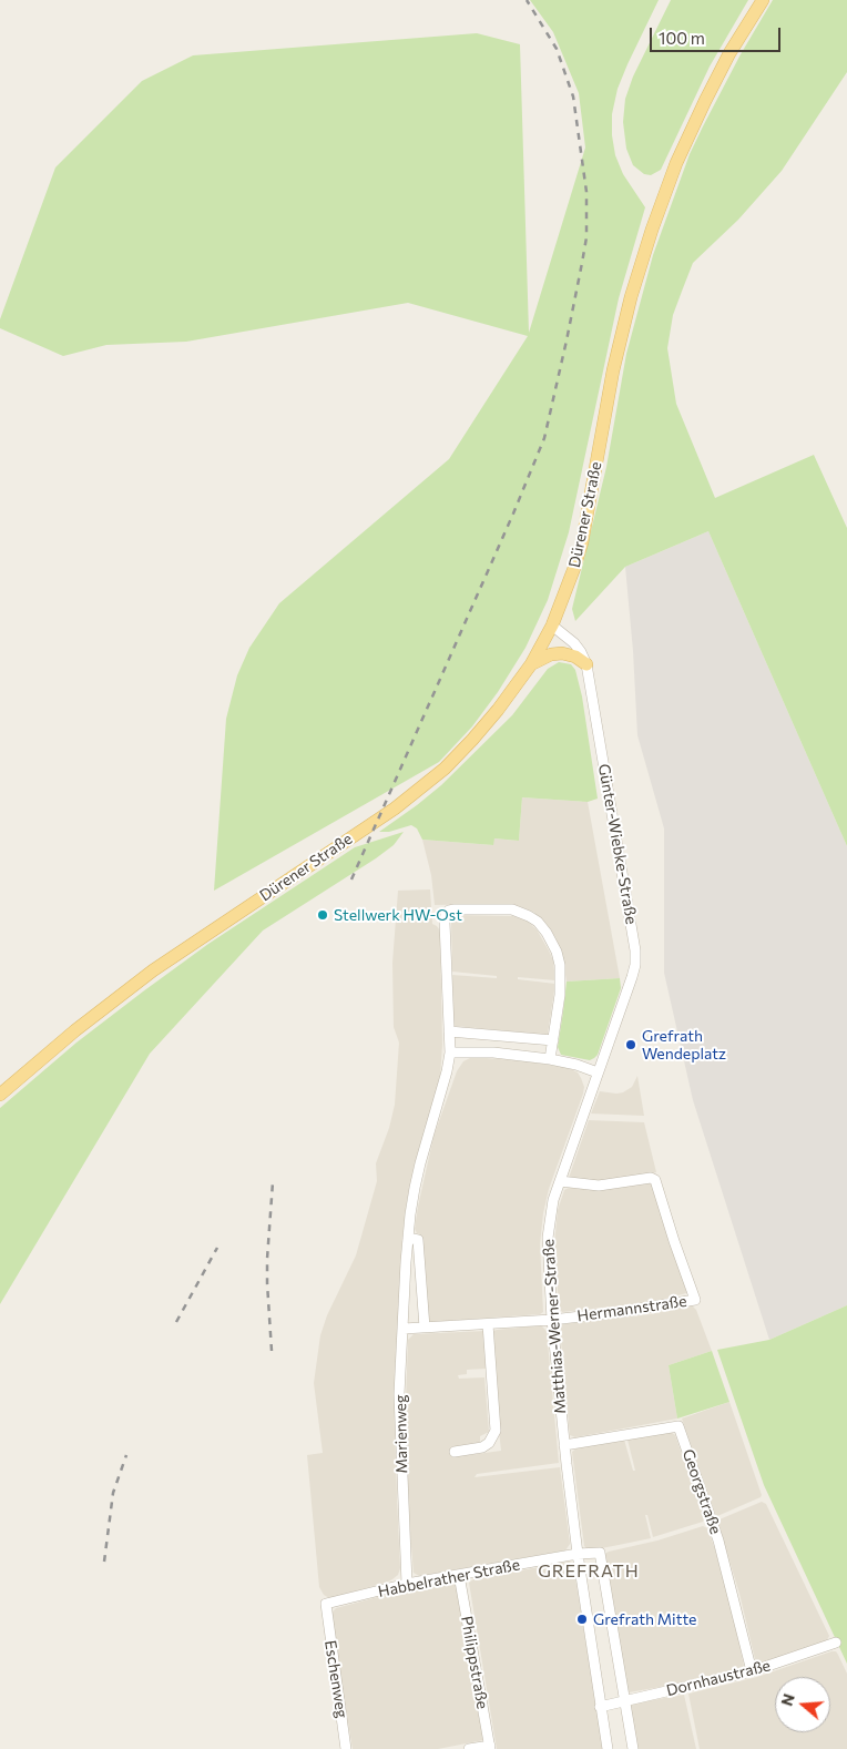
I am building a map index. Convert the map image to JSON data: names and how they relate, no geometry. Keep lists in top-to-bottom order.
{
  "streets": {
    "main road": ["Dürener Straße"],
    "street": [
      "Günter-Wiebke-Straße",
      "Hermannstraße",
      "Matthias-Werner-Straße",
      "Marienweg",
      "Georgstraße",
      "Habbelrather Straße",
      "Philippstraße",
      "Dornhaustraße",
      "Eschenweg"
    ]
  },
  "crossings": [
    ["Dürener Straße", "Günter-Wiebke-Straße"],
    ["Günter-Wiebke-Straße", "Matthias-Werner-Straße"],
    ["Hermannstraße", "Matthias-Werner-Straße"],
    ["Hermannstraße", "Marienweg"],
    ["Matthias-Werner-Straße", "Georgstraße"],
    ["Matthias-Werner-Straße", "Habbelrather Straße"],
    ["Matthias-Werner-Straße", "Dornhaustraße"],
    ["Marienweg", "Habbelrather Straße"],
    ["Georgstraße", "Dornhaustraße"],
    ["Habbelrather Straße", "Philippstraße"],
    ["Habbelrather Straße", "Eschenweg"]
  ],
  "districts": ["GREFRATH"],
  "places": ["Stellwerk HW-Ost", "Grefrath Wendeplatz", "Grefrath Mitte"],
  "scale_bar": "100 m",
  "north": "left"
}
